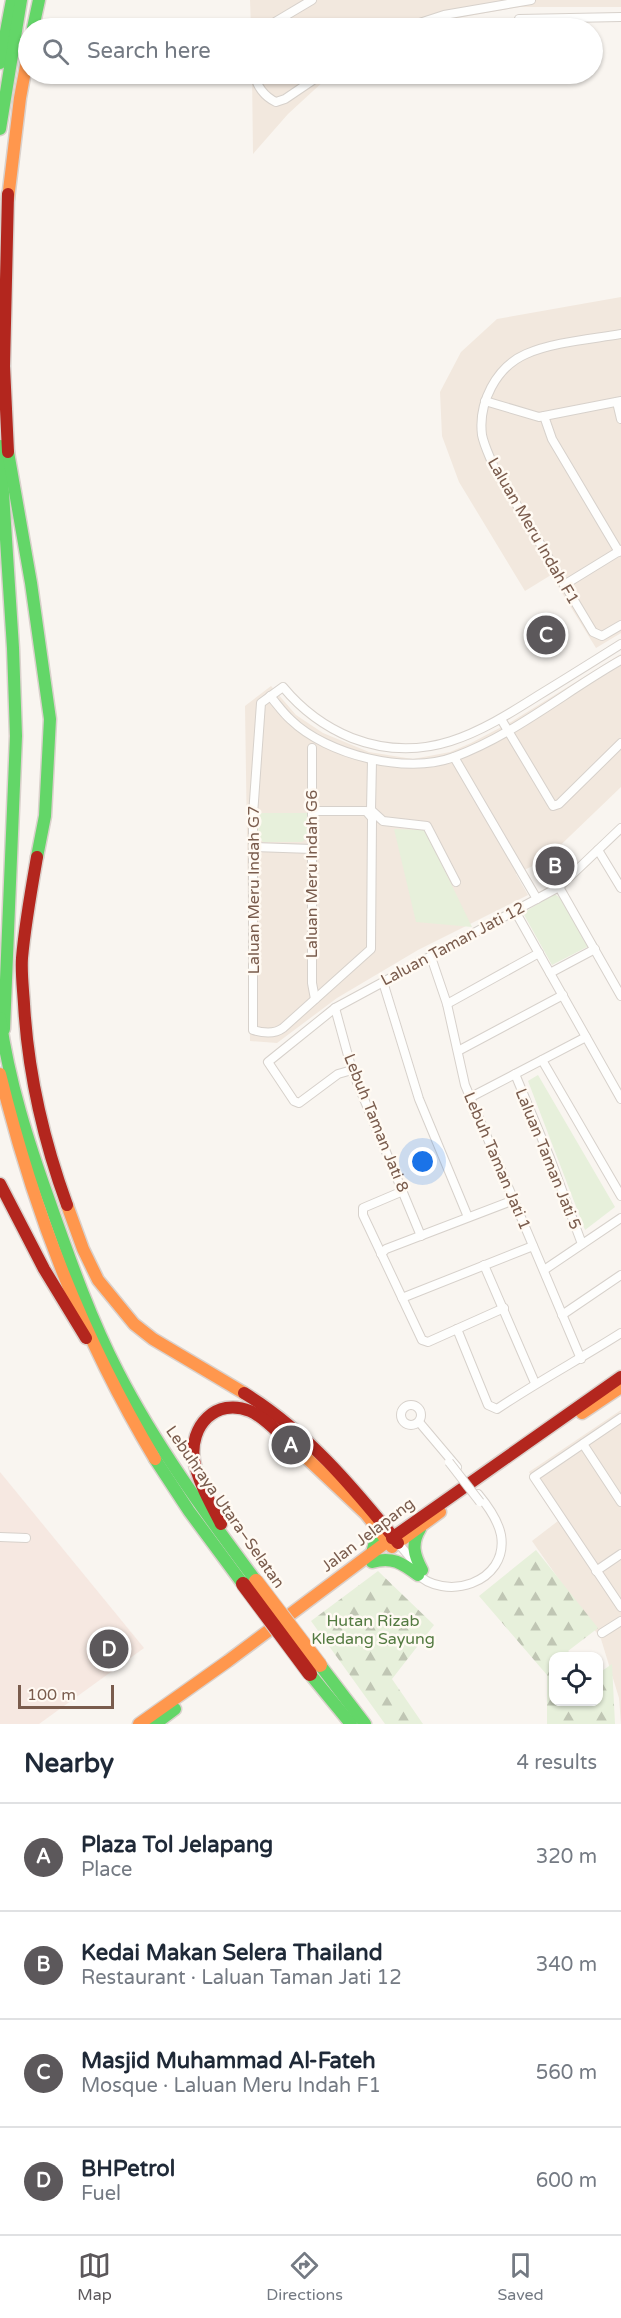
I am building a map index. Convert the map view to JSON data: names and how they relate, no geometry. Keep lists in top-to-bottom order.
{
  "streets": {
    "main road": ["Lebuhraya Utara–Selatan", "Jalan Jelapang"],
    "street": [
      "Laluan Meru Indah F1",
      "Laluan Meru Indah G6",
      "Laluan Meru Indah G7",
      "Laluan Taman Jati 12",
      "Lebuh Taman Jati 8",
      "Laluan Taman Jati 5",
      "Lebuh Taman Jati 1"
    ]
  },
  "crossings": [
    ["Laluan Meru Indah G6", "Laluan Meru Indah G7"],
    ["Laluan Taman Jati 12", "Lebuh Taman Jati 8"],
    ["Laluan Taman Jati 12", "Lebuh Taman Jati 1"]
  ],
  "parks": ["Hutan Rizab Kledang Sayung"],
  "scale_bar": "100 m",
  "page": {
    "search": "Search here",
    "pins": [
      "C",
      "B",
      "A",
      "D"
    ],
    "scale": "100 m",
    "heading": ["Nearby", "4 results"],
    "list": [
      {
        "mark": "A",
        "name": "Plaza Tol Jelapang",
        "note": "Place",
        "value": "320 m"
      },
      {
        "mark": "B",
        "name": "Kedai Makan Selera Thailand",
        "note": "Restaurant · Laluan Taman Jati 12",
        "value": "340 m"
      },
      {
        "mark": "C",
        "name": "Masjid Muhammad Al-Fateh",
        "note": "Mosque · Laluan Meru Indah F1",
        "value": "560 m"
      },
      {
        "mark": "D",
        "name": "BHPetrol",
        "note": "Fuel",
        "value": "600 m"
      }
    ],
    "nav": ["Map", "Directions", "Saved"]
  }
}
